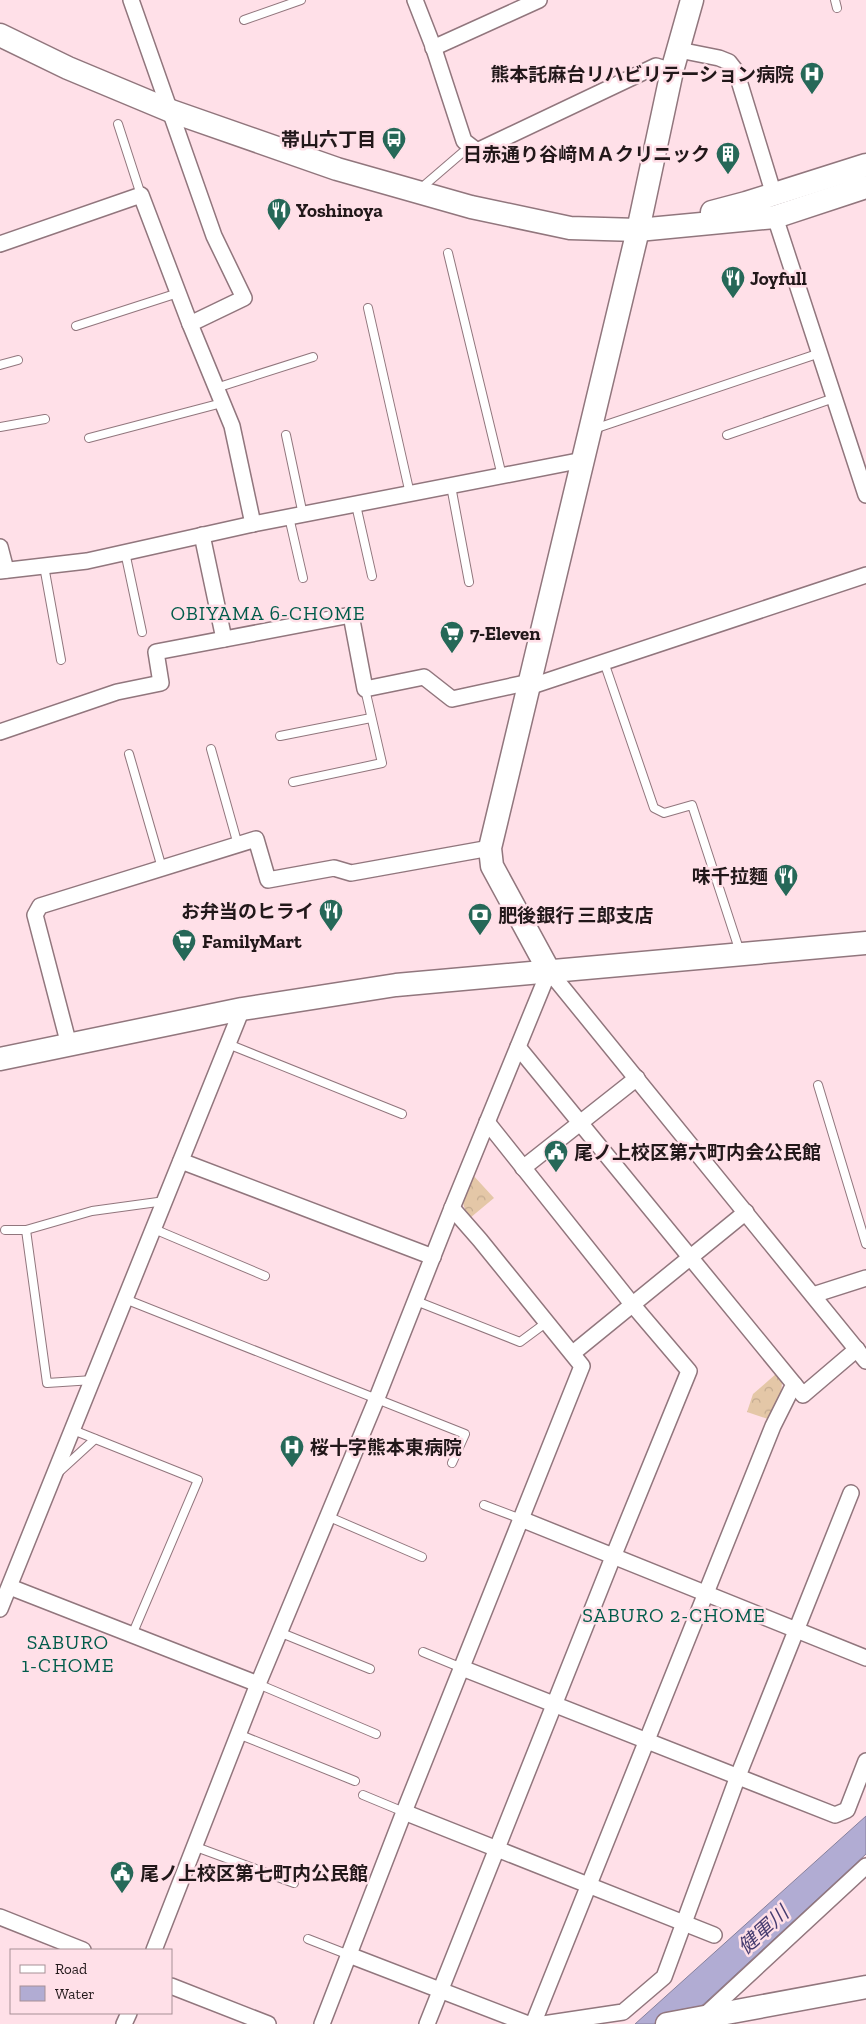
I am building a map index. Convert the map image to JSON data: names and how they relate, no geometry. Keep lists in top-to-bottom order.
{
  "districts": ["OBIYAMA 6-CHOME", "SABURO 2-CHOME", "SABURO 1-CHOME"],
  "water": ["健軍川"],
  "places": {
    "hospital": ["熊本託麻台リハビリテーション病院", "桜十字熊本東病院"],
    "bus stop": ["帯山六丁目"],
    "building": ["日赤通り谷﨑ＭＡクリニック"],
    "restaurant": [
      "Yoshinoya",
      "Joyfull",
      "味千拉麵",
      "お弁当のヒライ"
    ],
    "supermarket": ["7-Eleven", "FamilyMart"],
    "bank": ["肥後銀行 三郎支店"],
    "public building": ["尾ノ上校区第六町内会公民館", "尾ノ上校区第七町内公民館"]
  },
  "legend": ["Road", "Water"]
}
